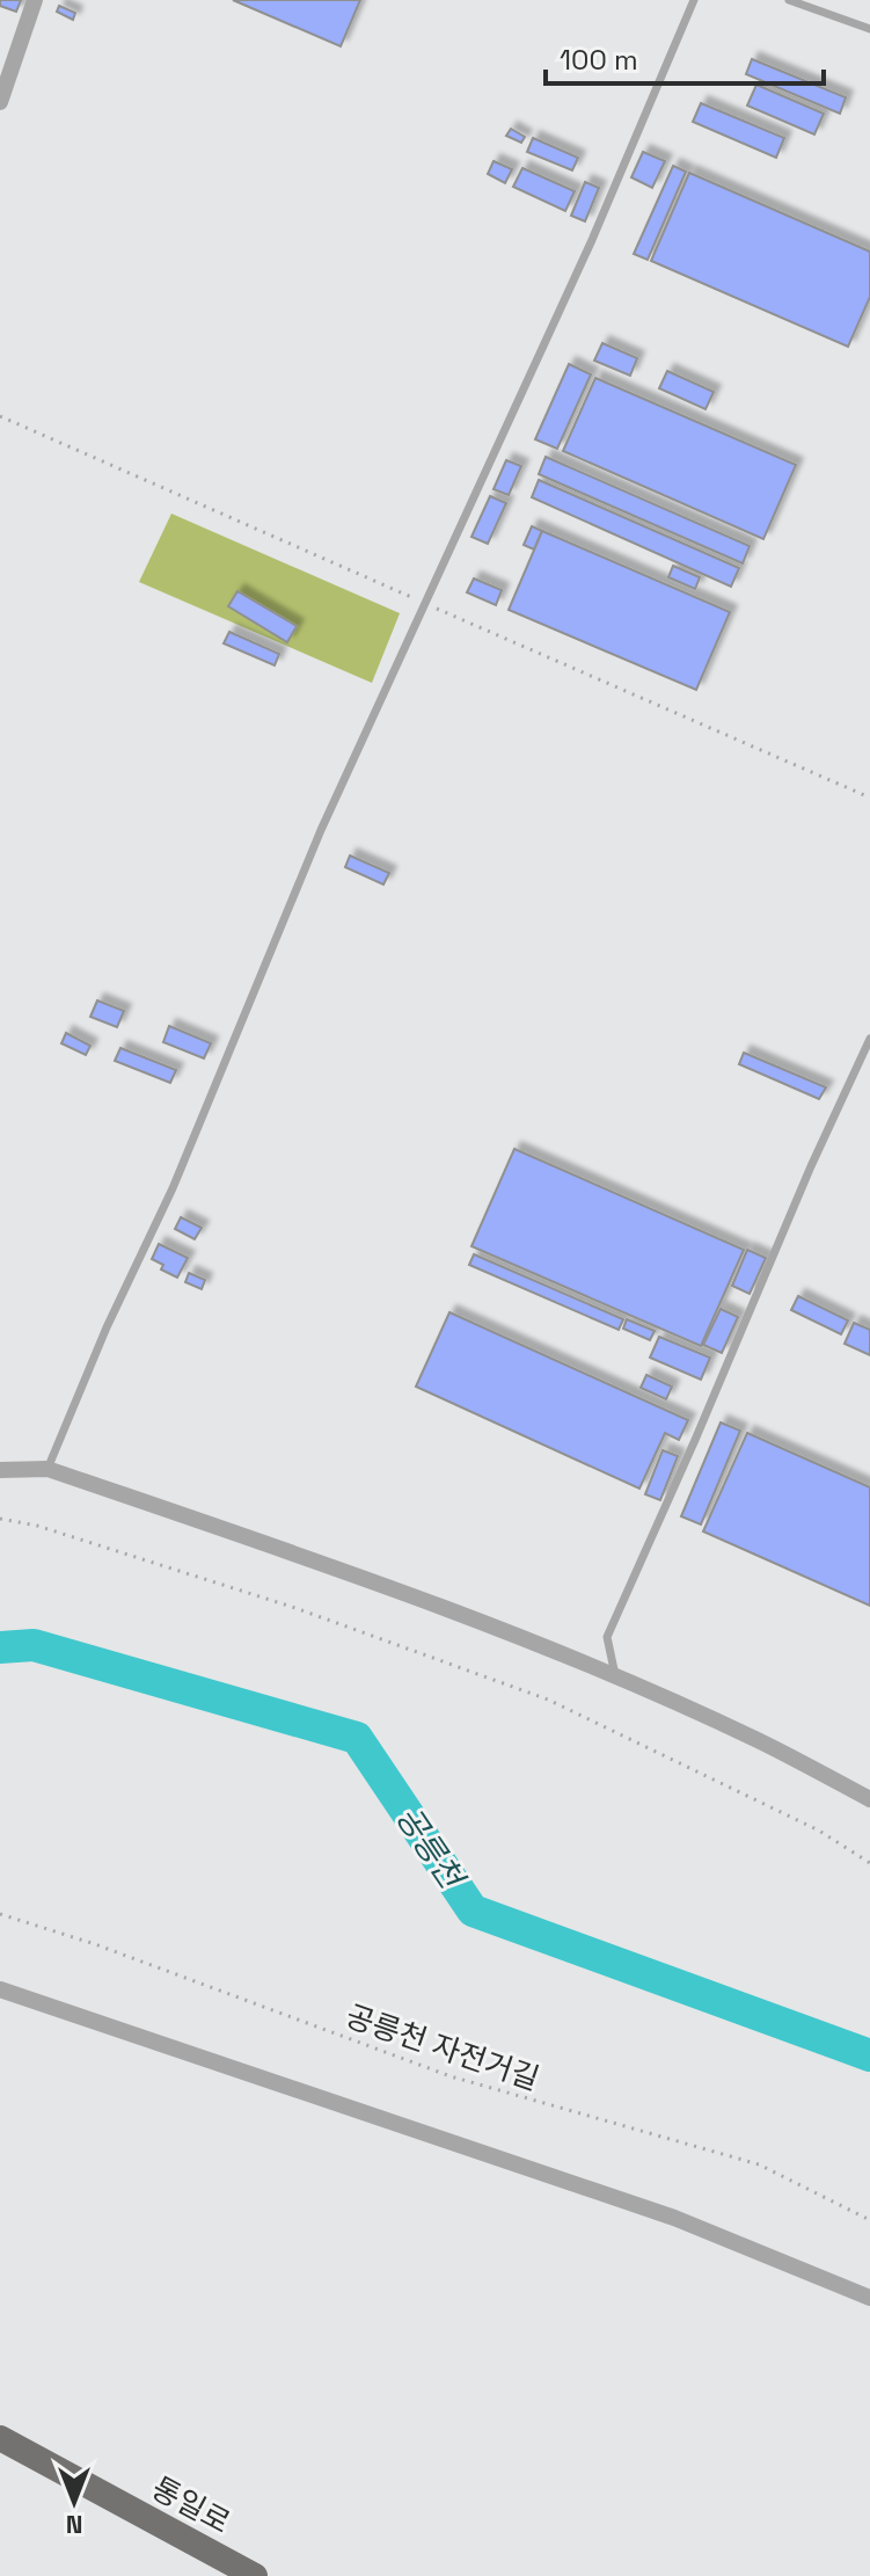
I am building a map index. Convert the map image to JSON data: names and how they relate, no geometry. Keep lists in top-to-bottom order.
{
  "streets": {
    "main road": ["통일로"],
    "path": ["공릉천 자전거길"]
  },
  "water": ["공릉천"],
  "scale_bar": "100 m",
  "north": "bottom"
}
